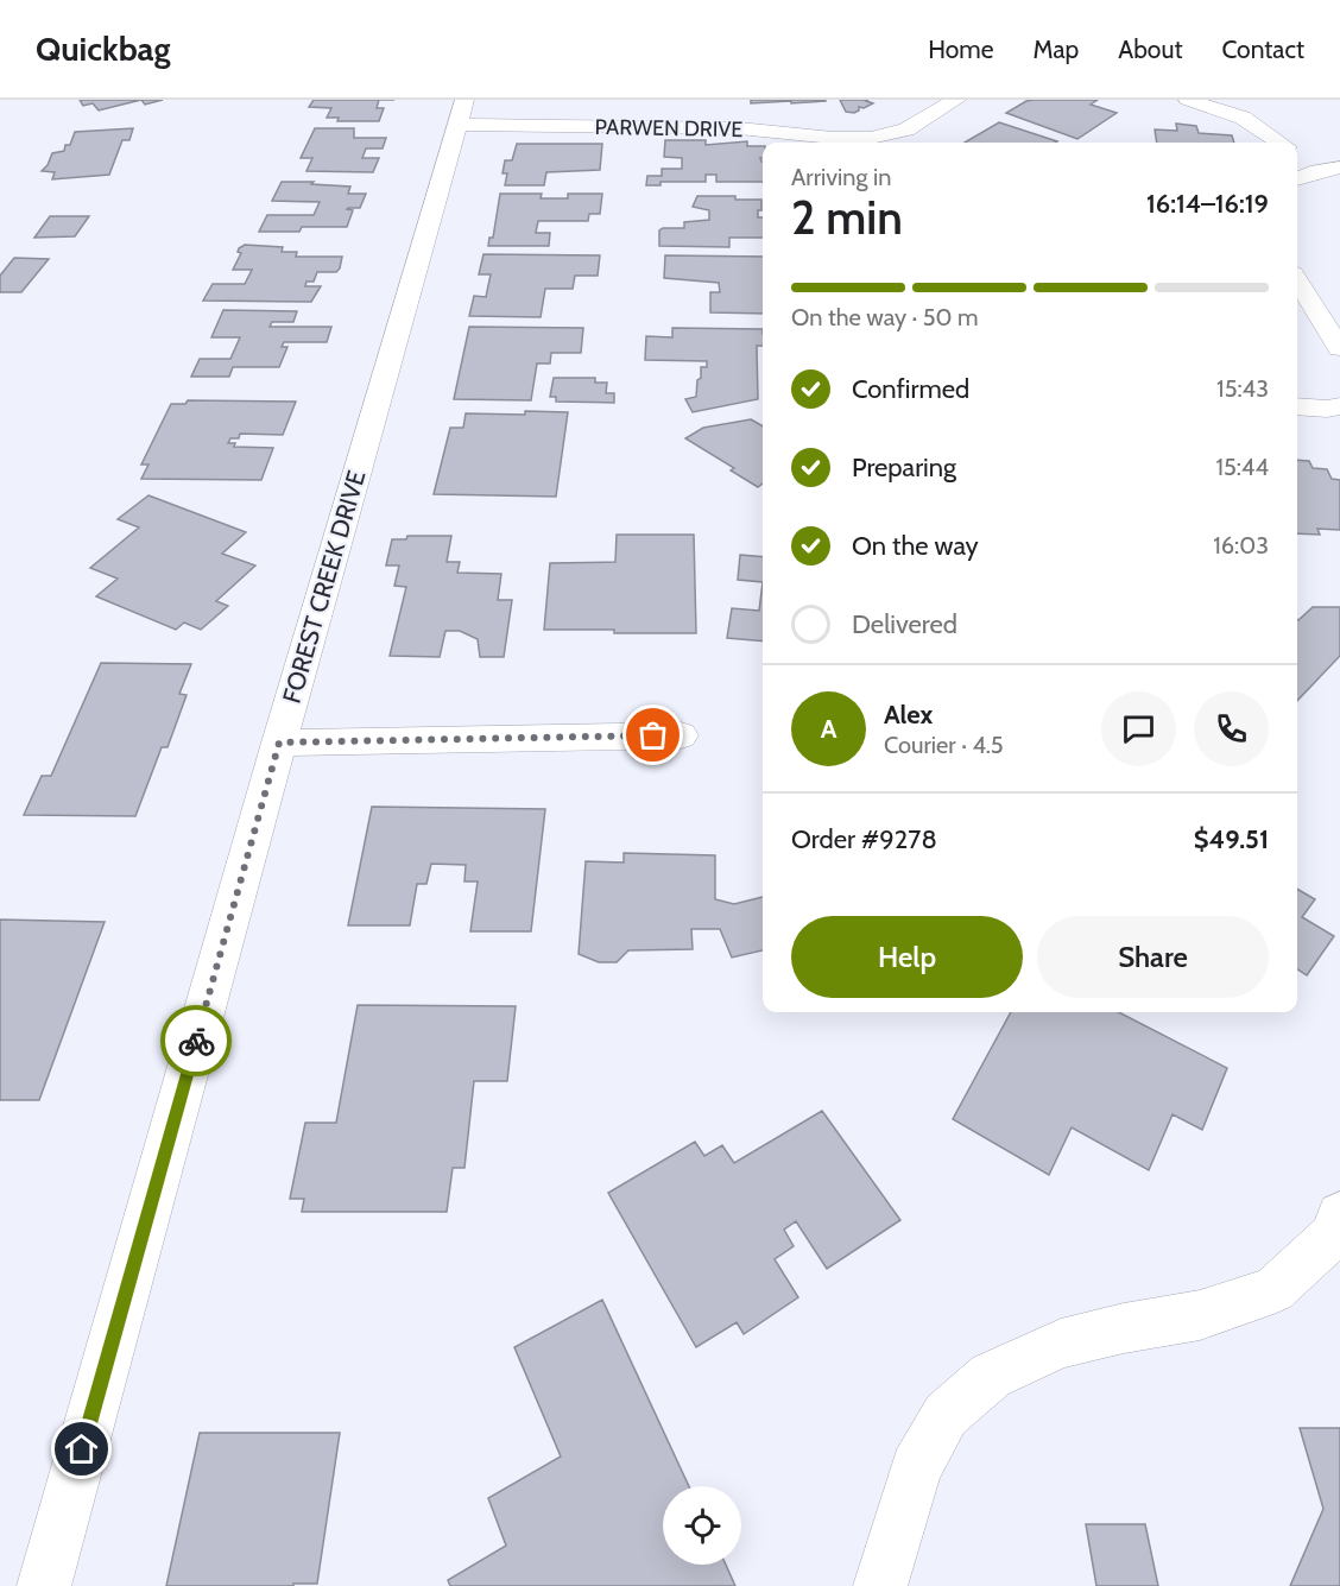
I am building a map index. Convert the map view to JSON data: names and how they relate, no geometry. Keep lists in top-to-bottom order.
{
  "streets": {
    "street": ["PARWEN DRIVE", "FOREST CREEK DRIVE"]
  },
  "crossings": [
    ["PARWEN DRIVE", "FOREST CREEK DRIVE"]
  ],
  "page": {
    "header": "Quickbag",
    "nav": [
      "Home",
      "Map",
      "About",
      "Contact"
    ],
    "heading": ["2 min", "Arriving in", "16:14–16:19"],
    "panel": [
      "Alex",
      "Courier · 4.5",
      "Order #9278",
      "$49.51"
    ],
    "bar": "On the way · 50 m",
    "list": [
      ["Confirmed", "15:43"],
      ["Preparing", "15:44"],
      ["On the way", "16:03"],
      "Delivered"
    ],
    "round": "A",
    "buttons": ["Help", "Share"]
  }
}
